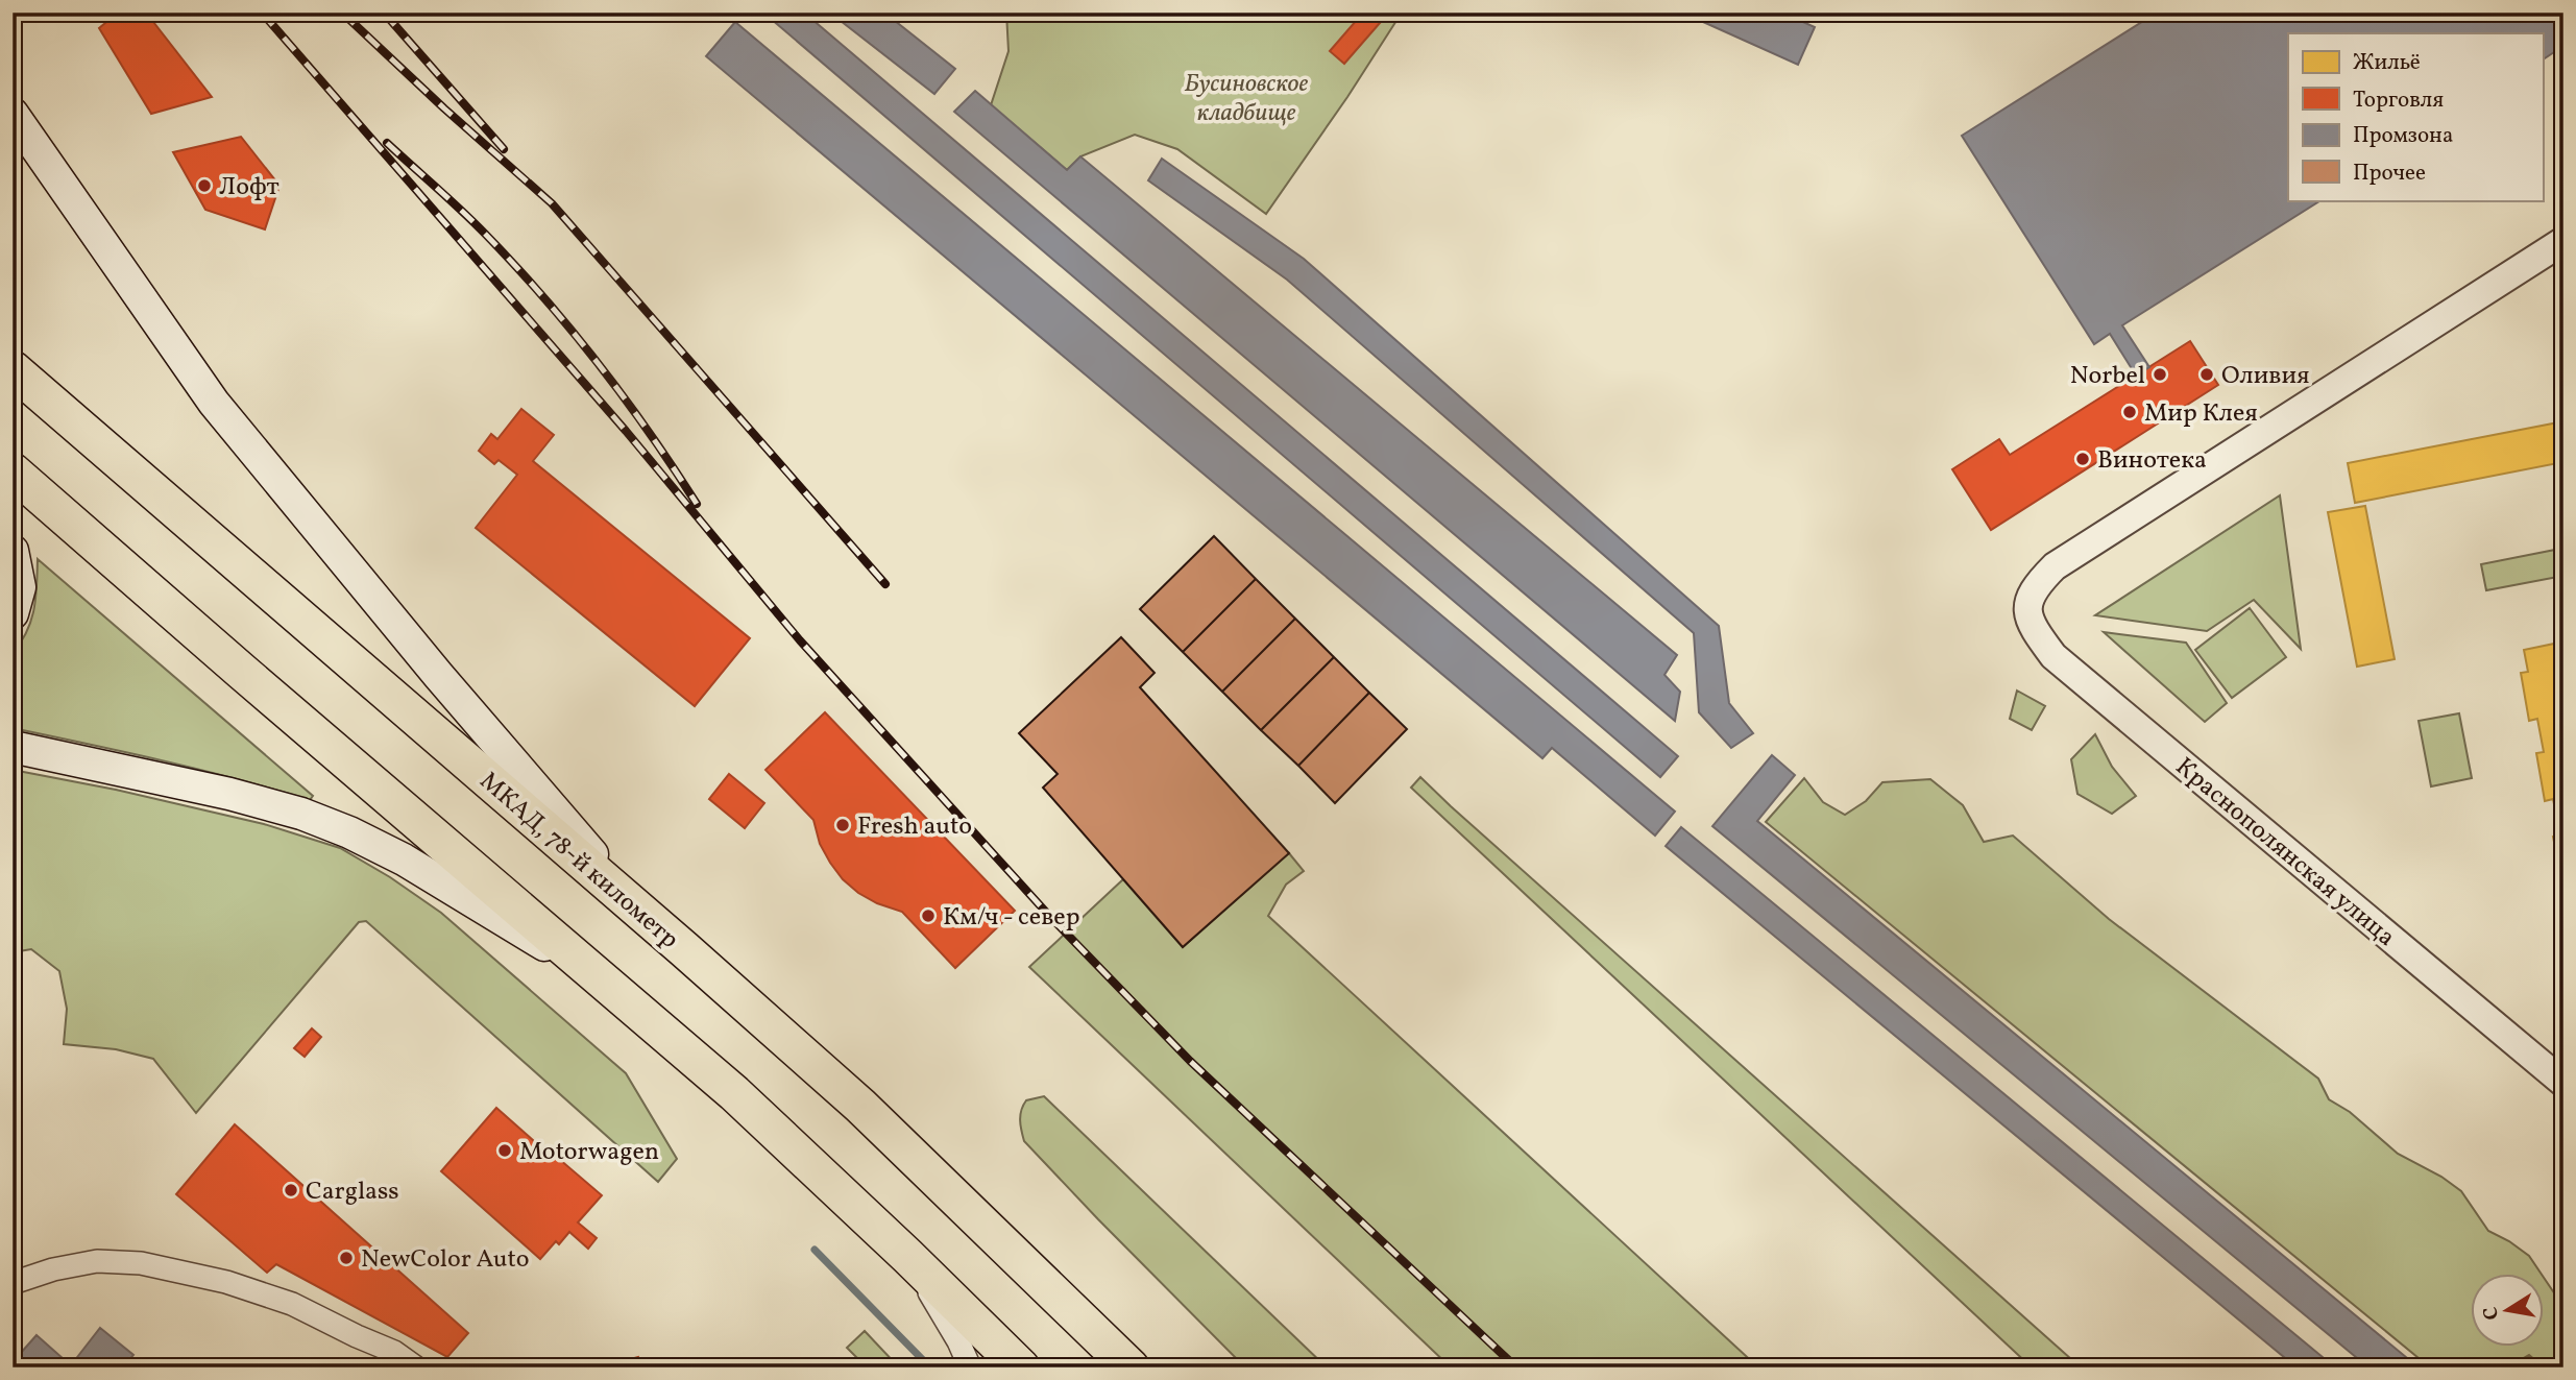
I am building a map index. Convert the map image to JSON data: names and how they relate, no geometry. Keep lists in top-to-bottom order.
{
  "streets": {
    "highway": ["МКАД, 78-й километр"],
    "street": ["Краснополянская улица"]
  },
  "parks": ["Бусиновское кладбище"],
  "places": [
    "Лофт",
    "Norbel",
    "Оливия",
    "Мир Клея",
    "Винотека",
    "Fresh auto",
    "Км/ч - север",
    "Motorwagen",
    "Carglass",
    "NewColor Auto"
  ],
  "legend": [
    "Жильё",
    "Торговля",
    "Промзона",
    "Прочее"
  ],
  "north": "left"
}
